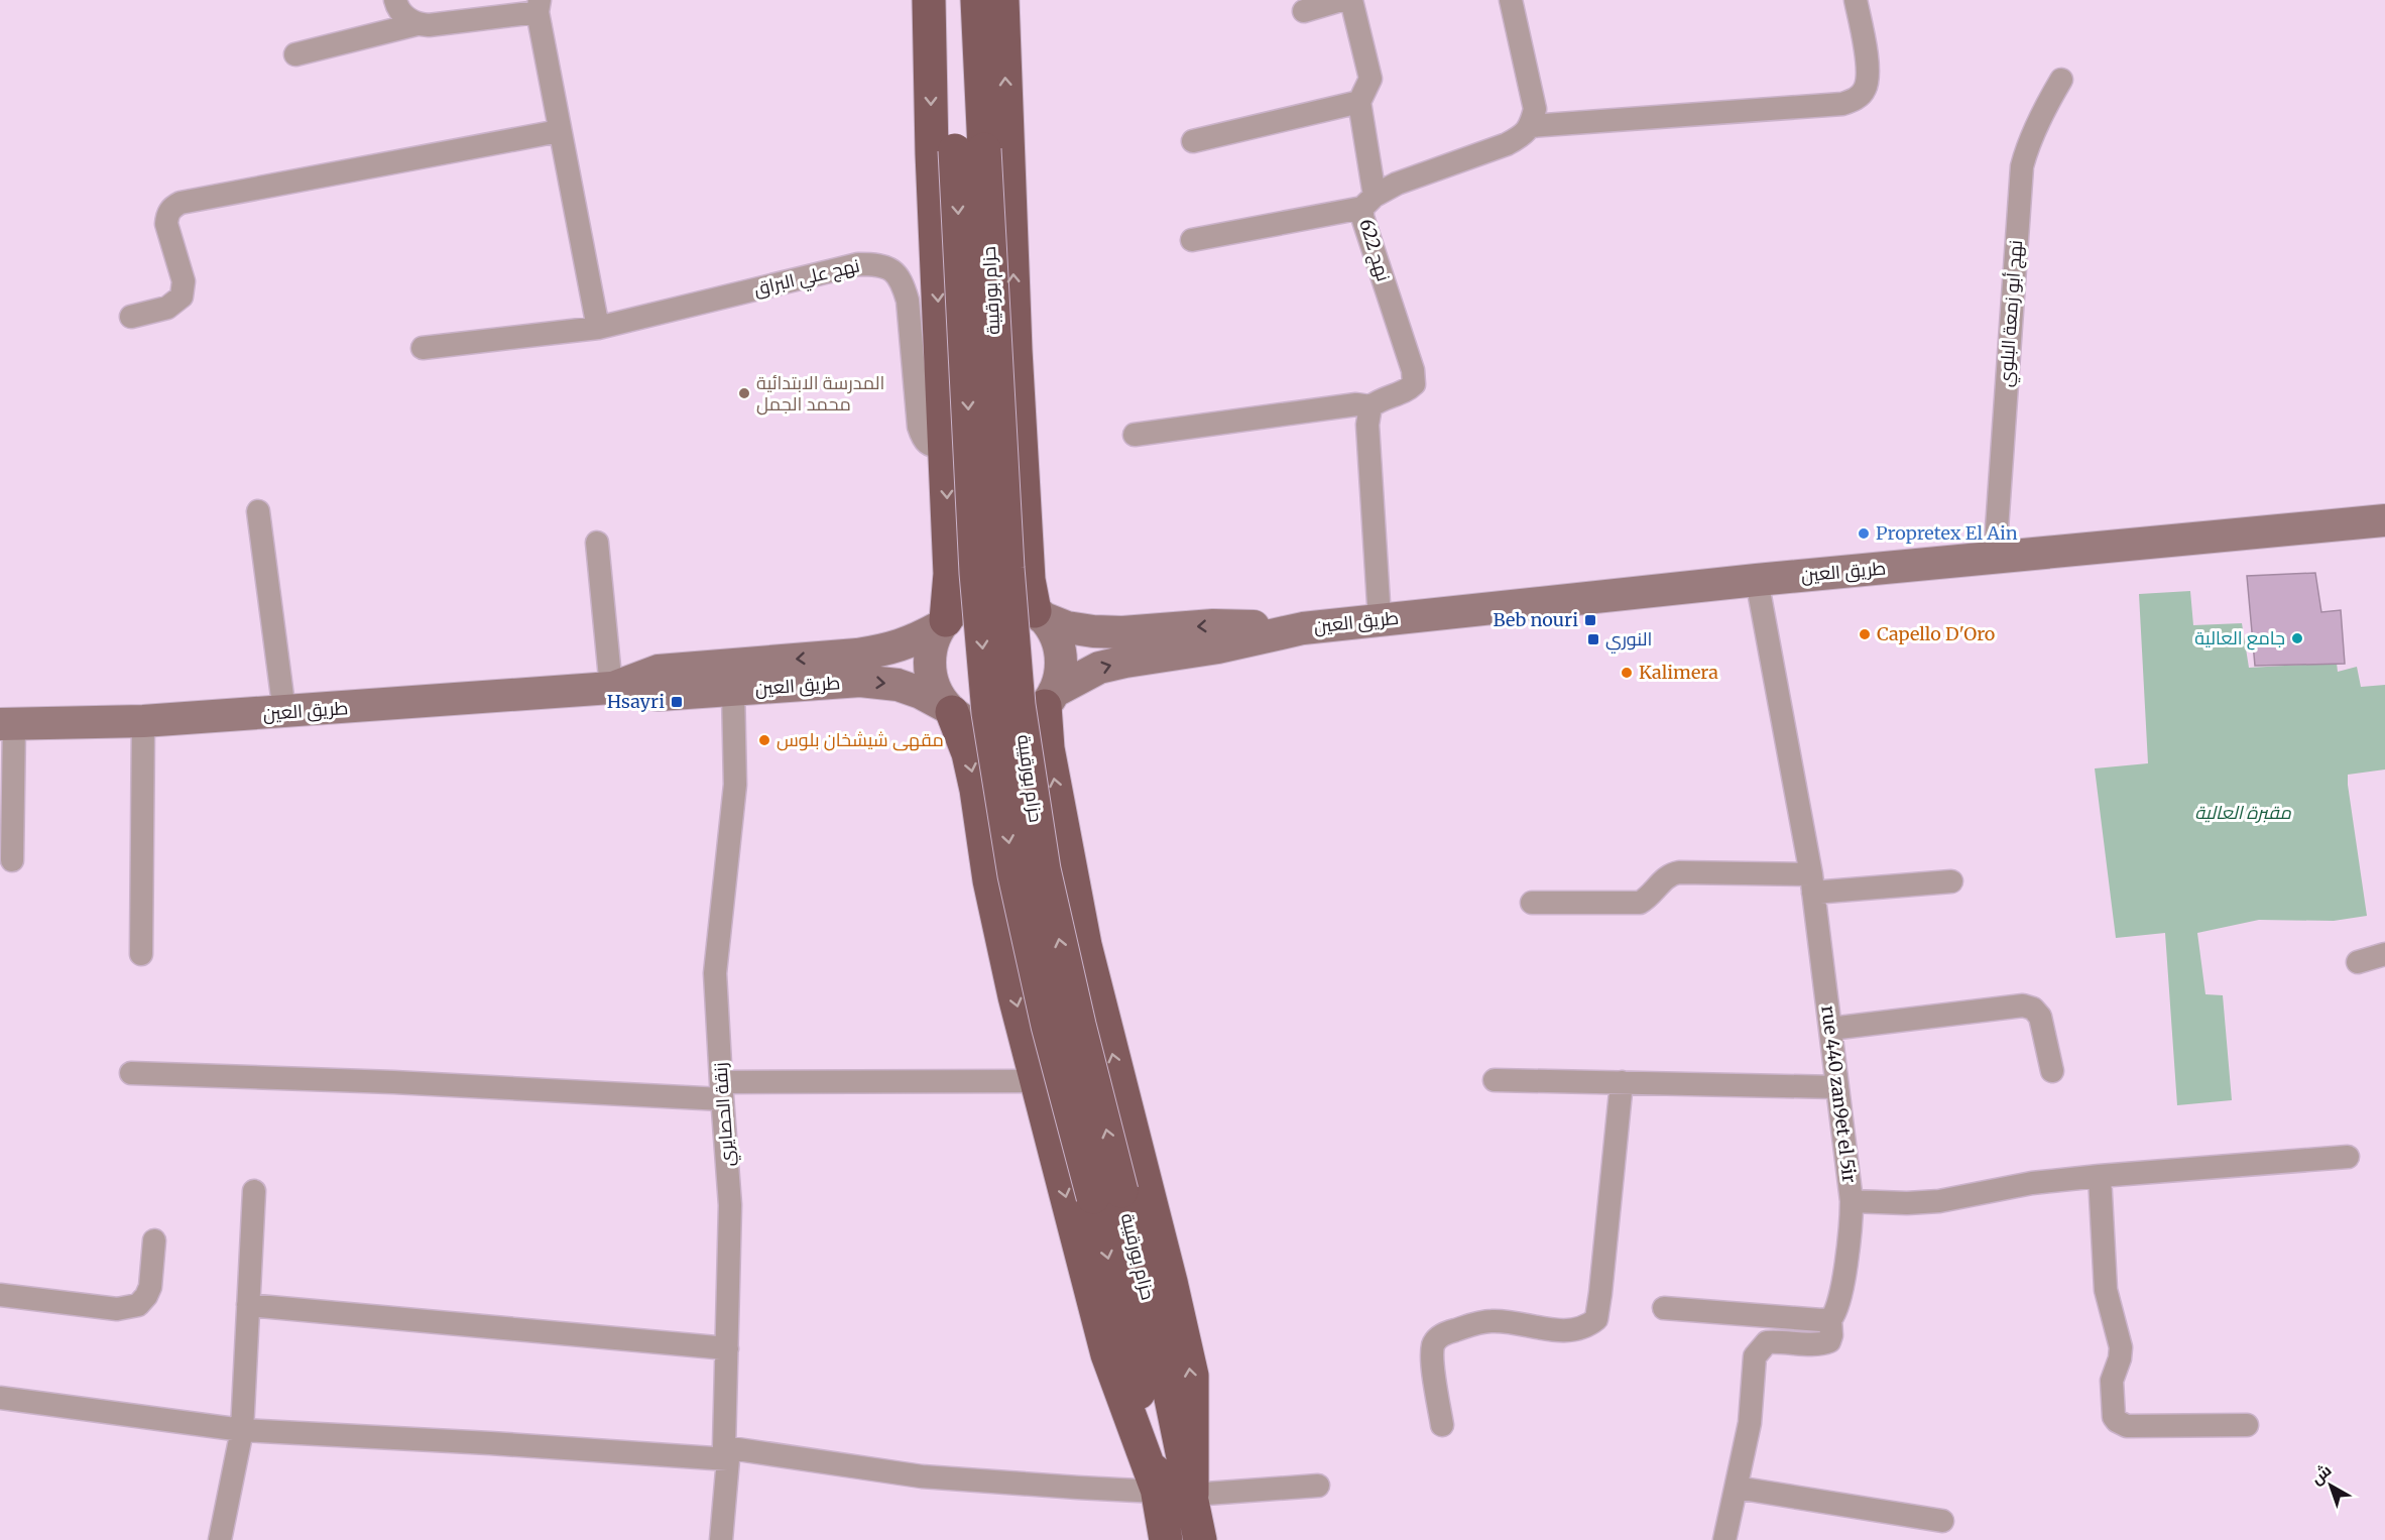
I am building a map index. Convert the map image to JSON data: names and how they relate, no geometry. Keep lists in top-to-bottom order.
{
  "streets": {
    "highway": ["حزام بورقيبة"],
    "main road": ["طريق العين"],
    "street": [
      "نهج 622",
      "نهج علي البراق",
      "نهج أبو زمعة البلوي",
      "rue 440 zan9et el 5ir",
      "زنقة الحصايري"
    ]
  },
  "crossings": [
    ["نهج أبو زمعة البلوي", "طريق العين"],
    ["طريق العين", "rue 440 zan9et el 5ir"],
    ["طريق العين", "زنقة الحصايري"]
  ],
  "parks": ["مقبرة العالية"],
  "places": {
    "other": [
      "المدرسة الابتدائية محمد الجمل",
      "Propretex El Ain",
      "Capello D'Oro",
      "جامع العالية",
      "Kalimera",
      "مقهى شيشخان بلوس"
    ],
    "transit": ["Beb nouri", "النوري", "Hsayri"]
  },
  "north": "top left"
}
